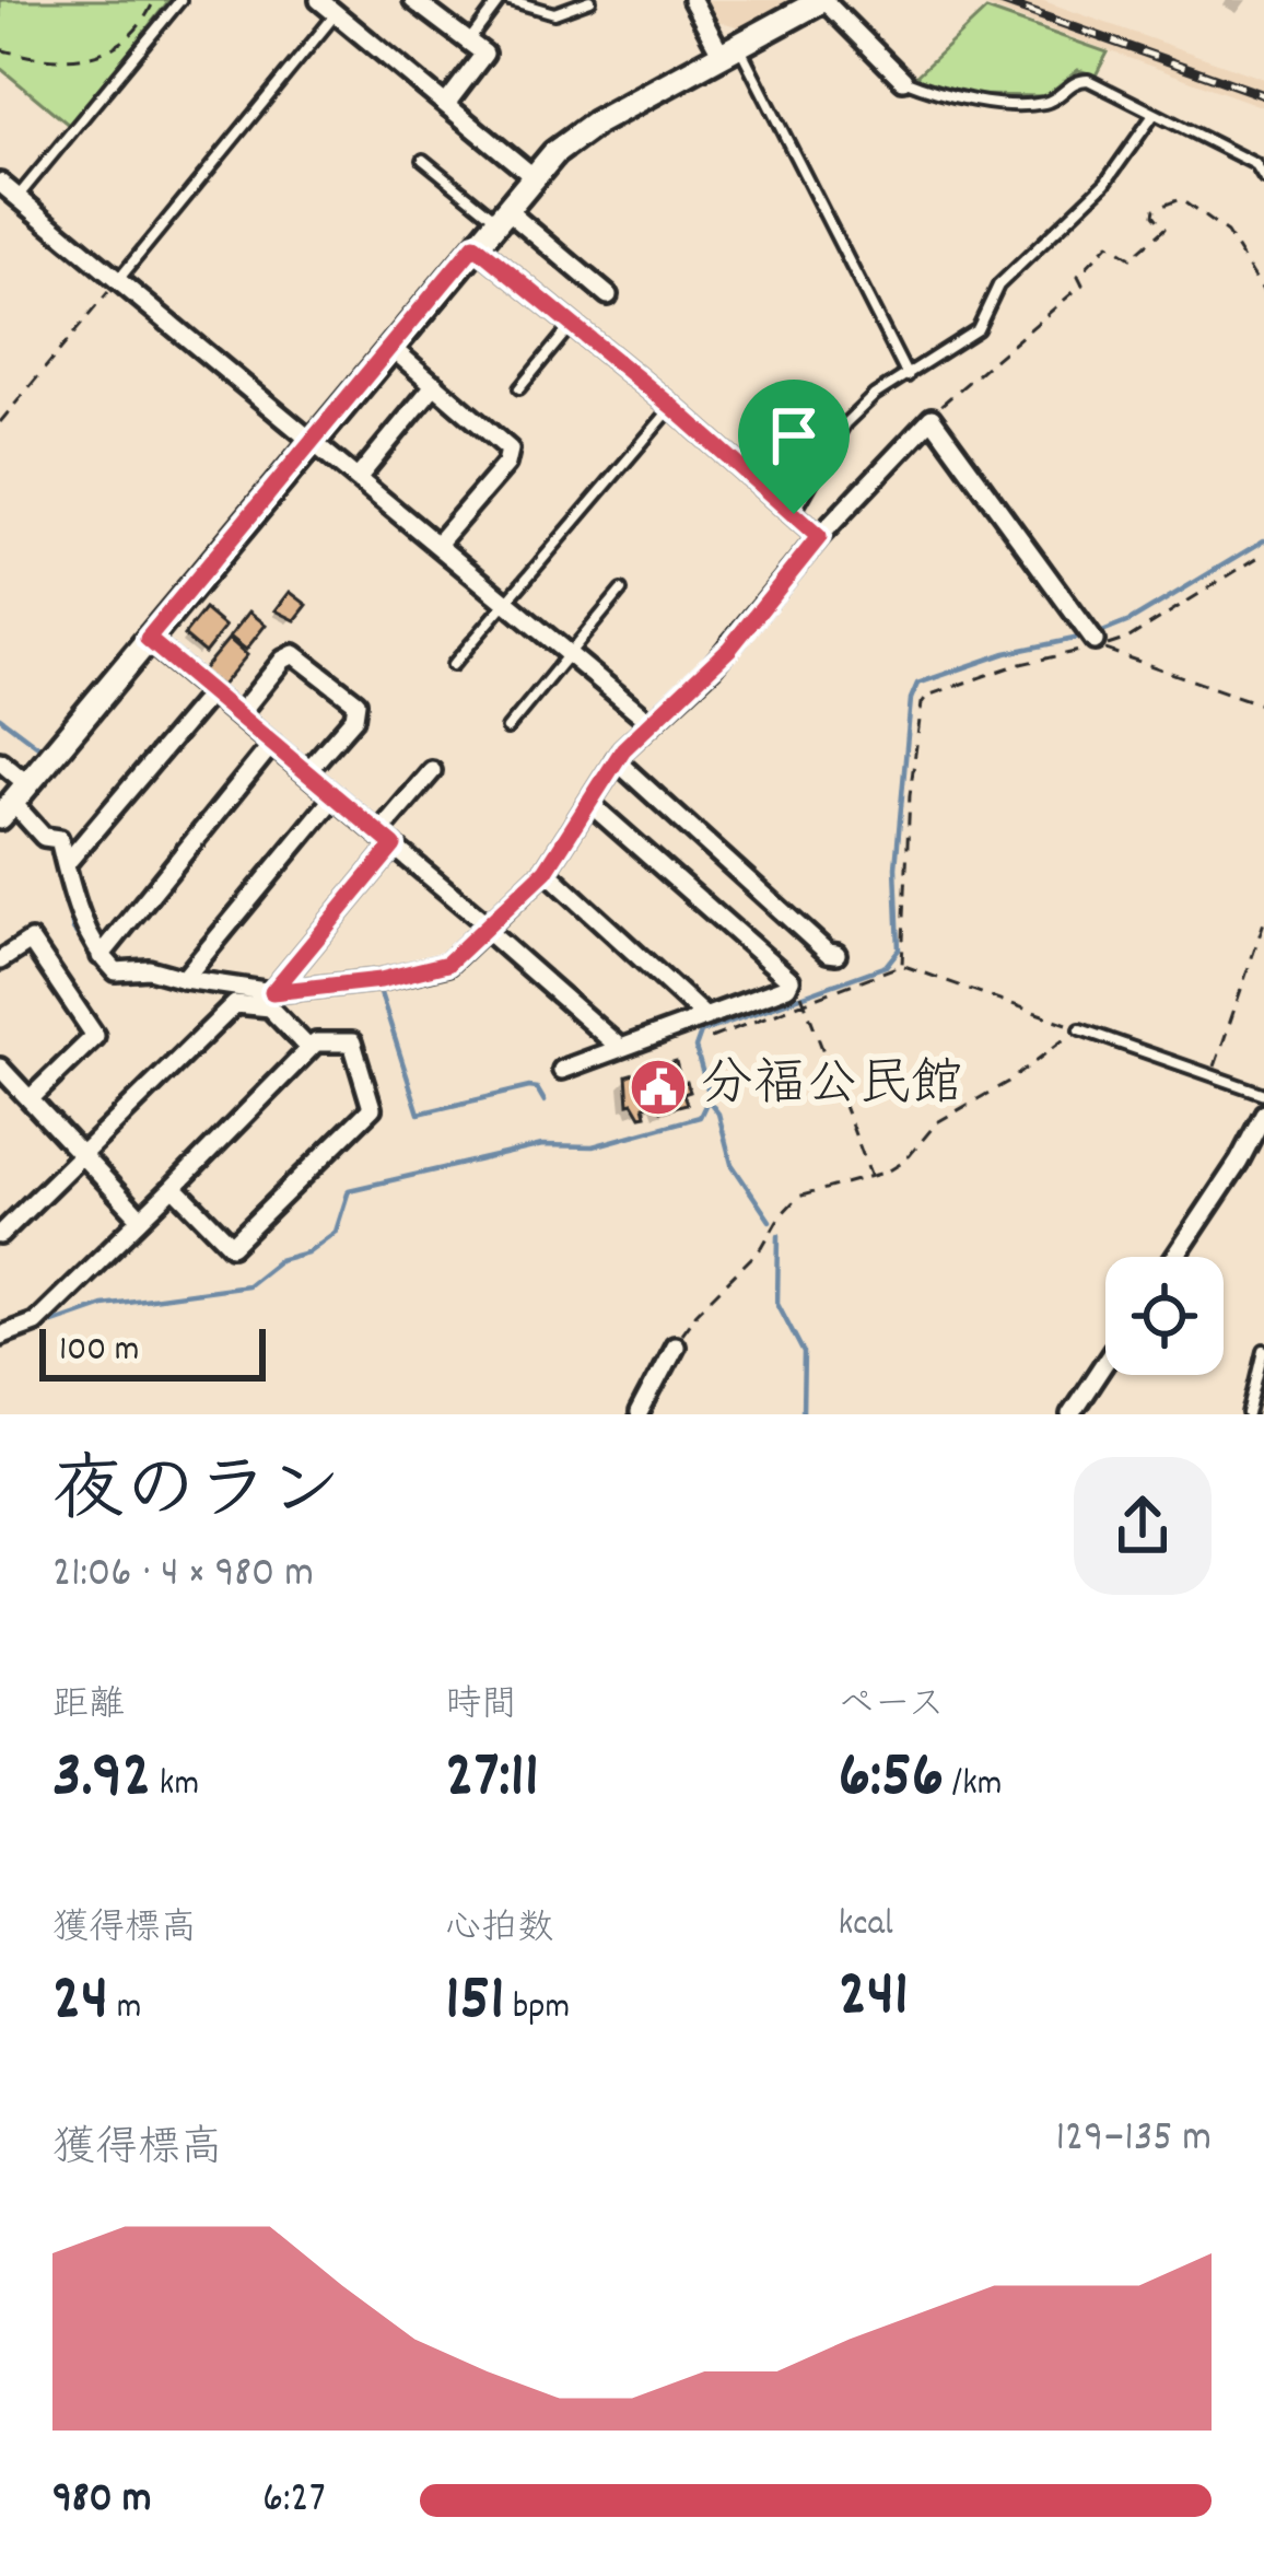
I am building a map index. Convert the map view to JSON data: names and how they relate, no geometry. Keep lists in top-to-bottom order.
{
  "places": {
    "public building": ["分福公民館"]
  },
  "scale_bar": "100 m",
  "page": {
    "scale": "100 m",
    "heading": ["夜のラン", "21:06 · 4 × 980 m"],
    "stats": [
      ["距離", "3.92 km"],
      ["時間", "27:11"],
      ["ペース", "6:56 /km"],
      ["獲得標高", "24 m"],
      ["心拍数", "151 bpm"],
      ["kcal", "241"]
    ],
    "chart": ["獲得標高", "129–135 m"],
    "list": [
      {
        "name": "980 m",
        "note": "6:27"
      }
    ]
  }
}
